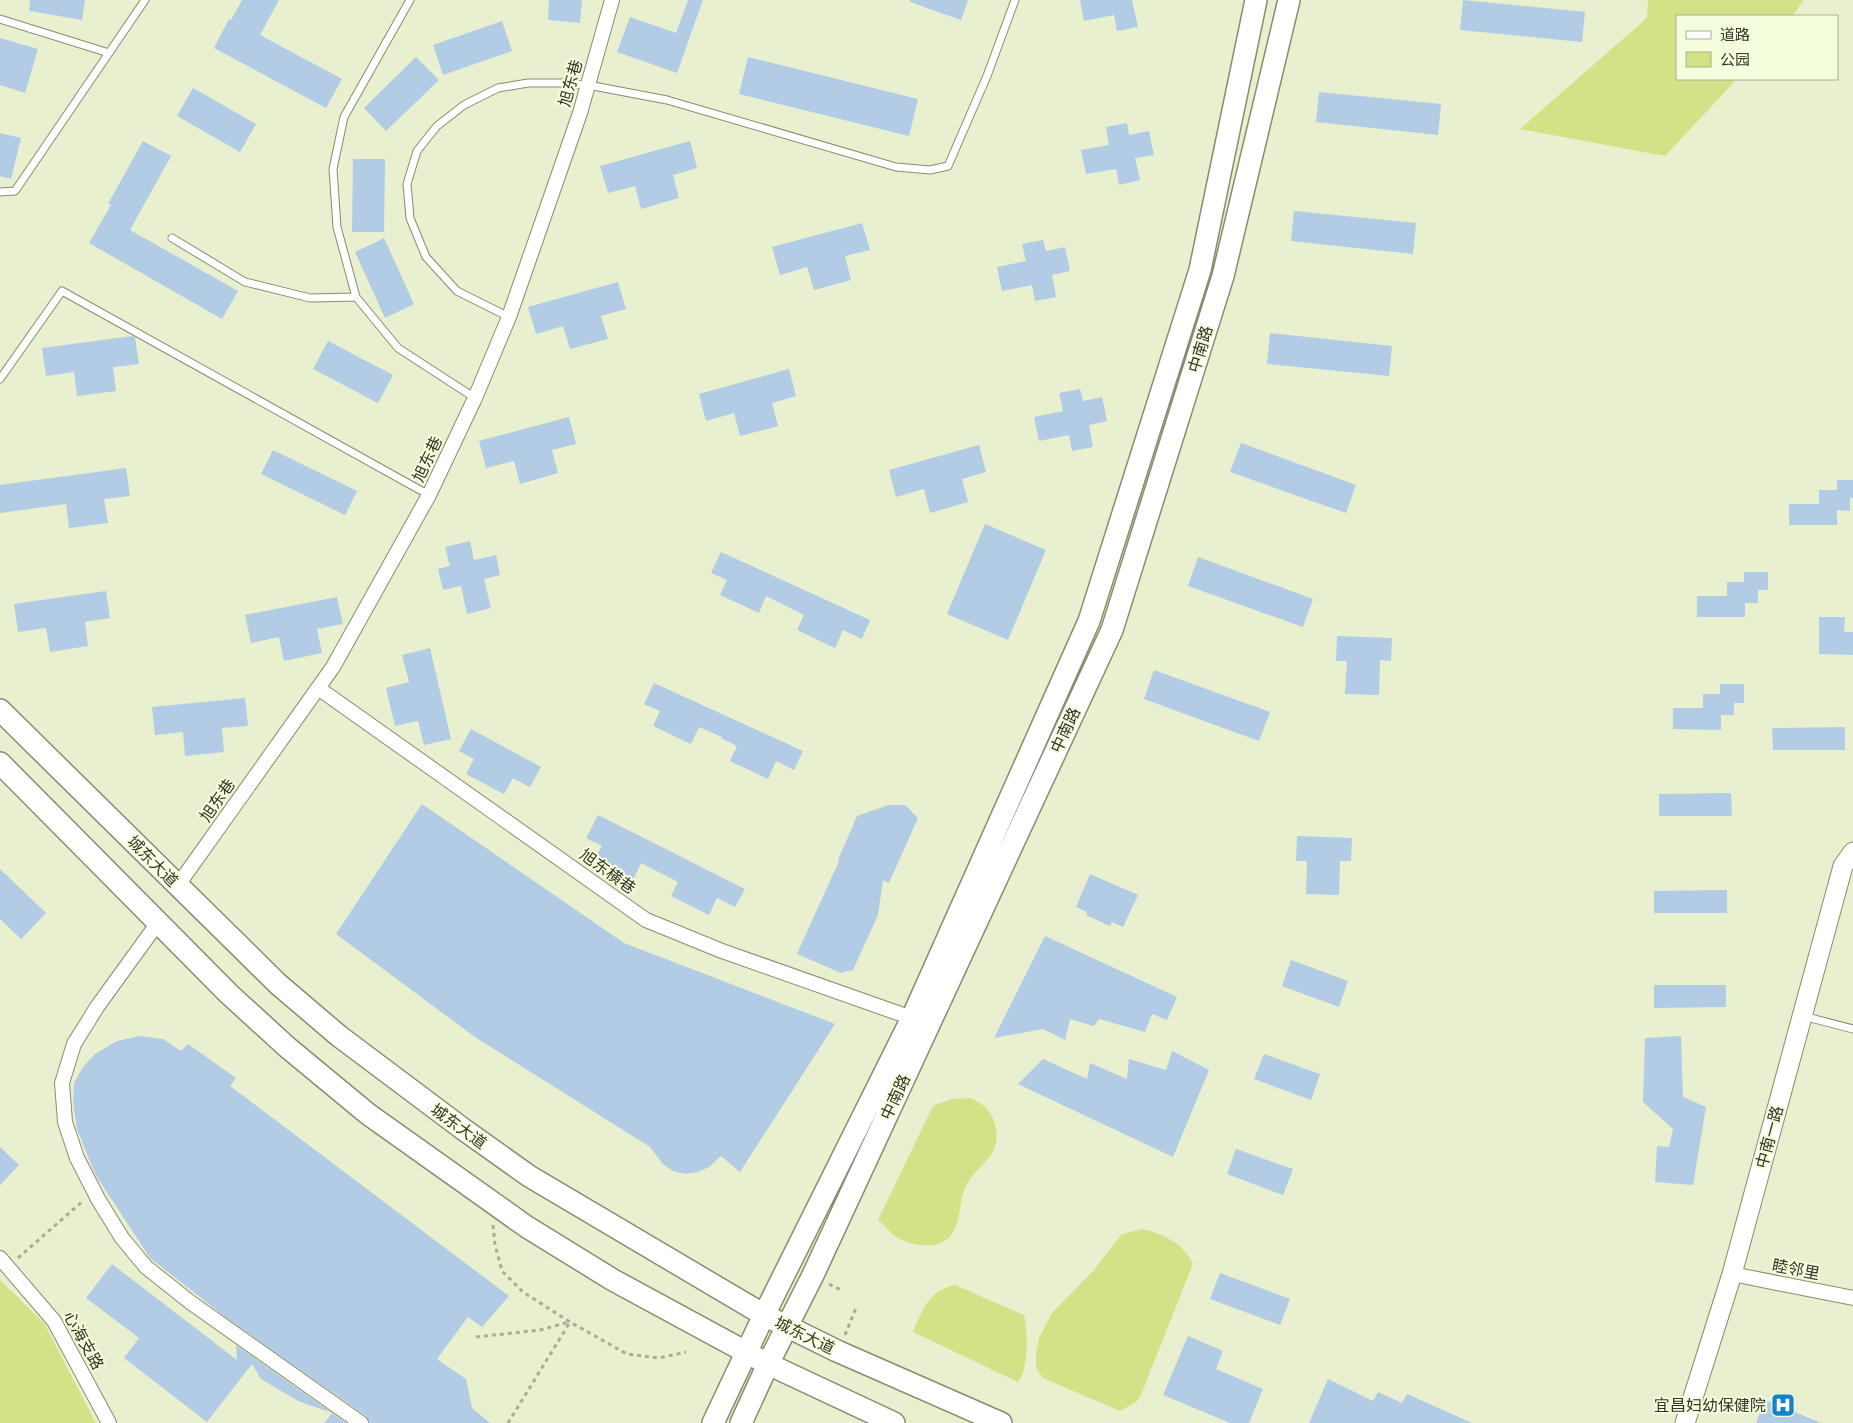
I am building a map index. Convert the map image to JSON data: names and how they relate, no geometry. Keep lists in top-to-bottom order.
{
  "streets": {
    "main road": ["中南路", "城东大道"],
    "street": [
      "旭东巷",
      "旭东横巷",
      "中南一路",
      "睦邻里",
      "心海支路"
    ]
  },
  "crossings": [
    ["旭东巷", "城东大道"],
    ["旭东巷", "旭东横巷"],
    ["中南路", "城东大道"],
    ["中南路", "旭东横巷"],
    ["中南一路", "睦邻里"]
  ],
  "places": {
    "hospital": ["宜昌妇幼保健院"]
  },
  "legend": ["道路", "公园"]
}
